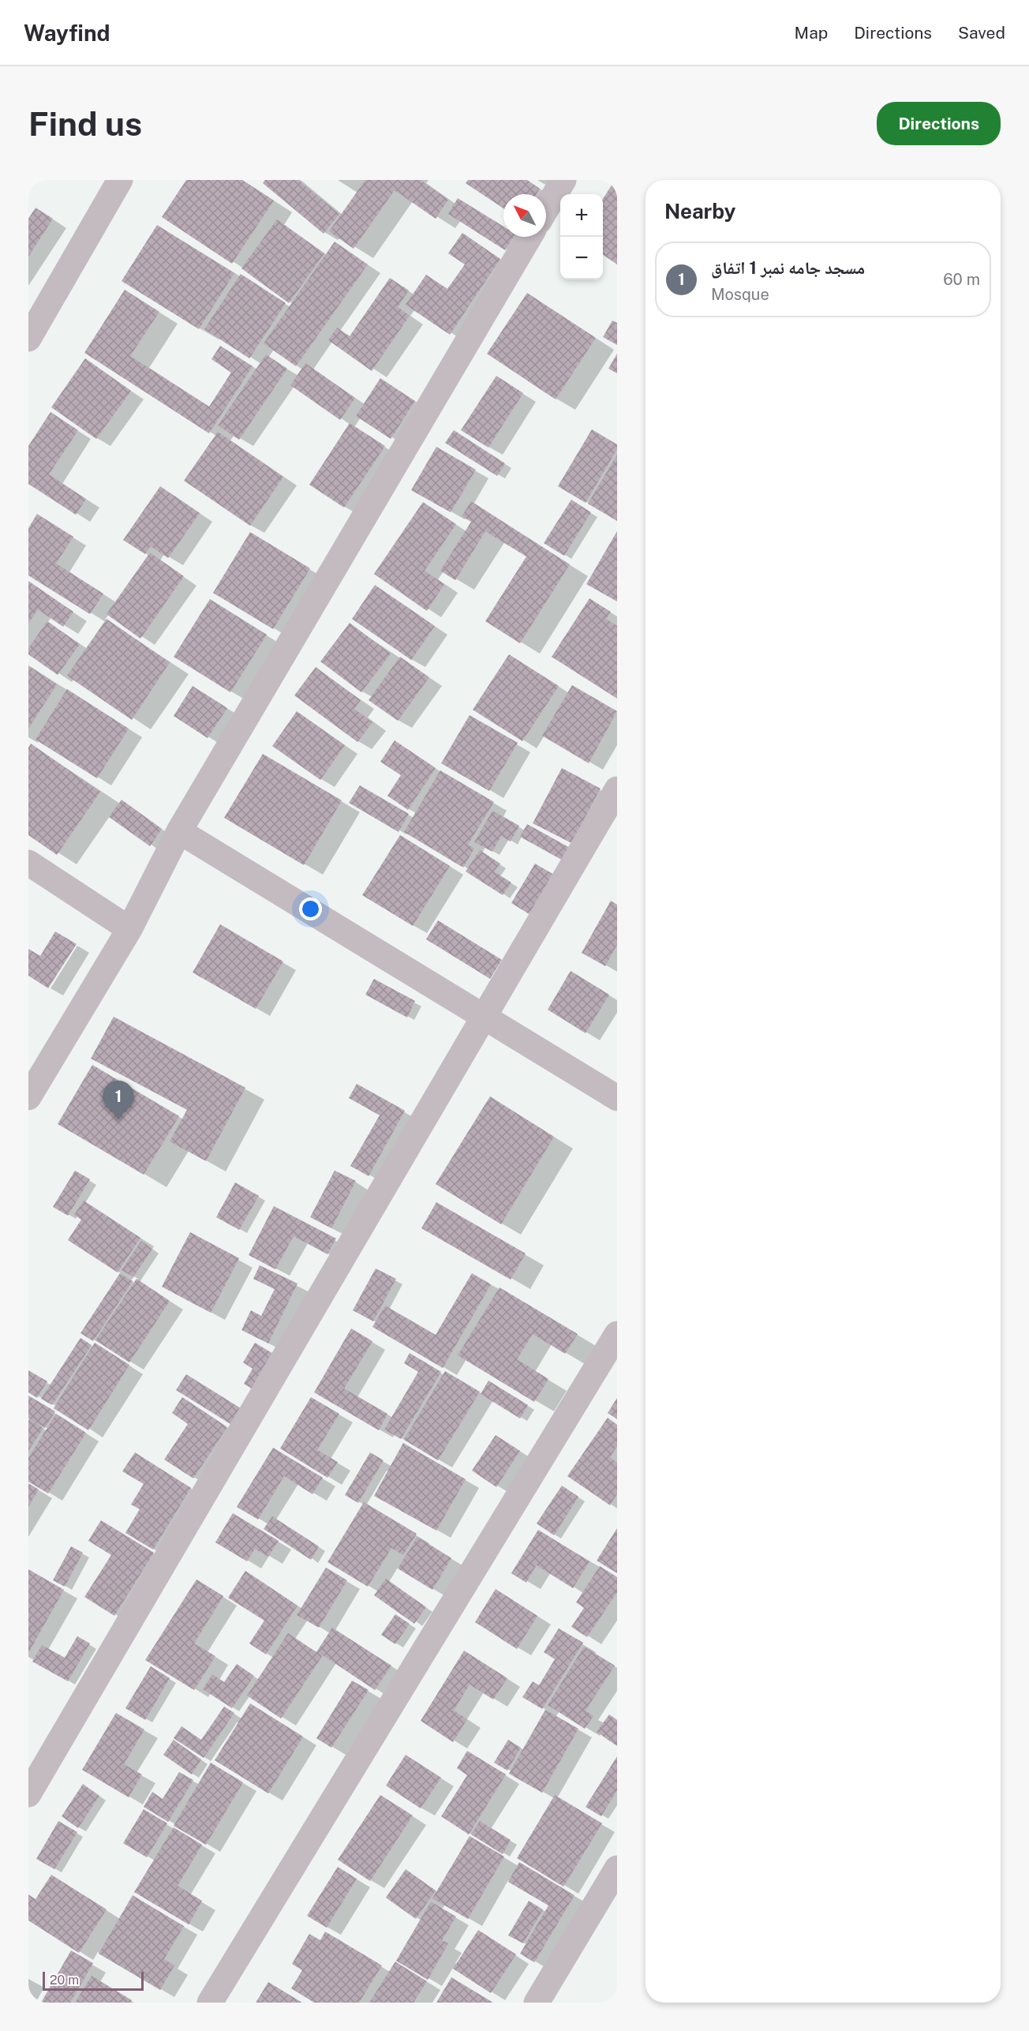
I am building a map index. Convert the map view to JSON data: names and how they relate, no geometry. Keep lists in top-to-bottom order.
{
  "scale_bar": "20 m",
  "north": "top left",
  "page": {
    "header": "Wayfind",
    "nav": ["Map", "Directions", "Saved"],
    "buttons": "Directions",
    "title": "Find us",
    "heading": "Nearby",
    "map_buttons": ["+", "−"],
    "list": [
      {
        "mark": "1",
        "name": "مسجد جامه نمبر 1 اتفاق",
        "note": "Mosque",
        "value": "60 m"
      }
    ],
    "pins": "1",
    "scale": "20 m"
  }
}
